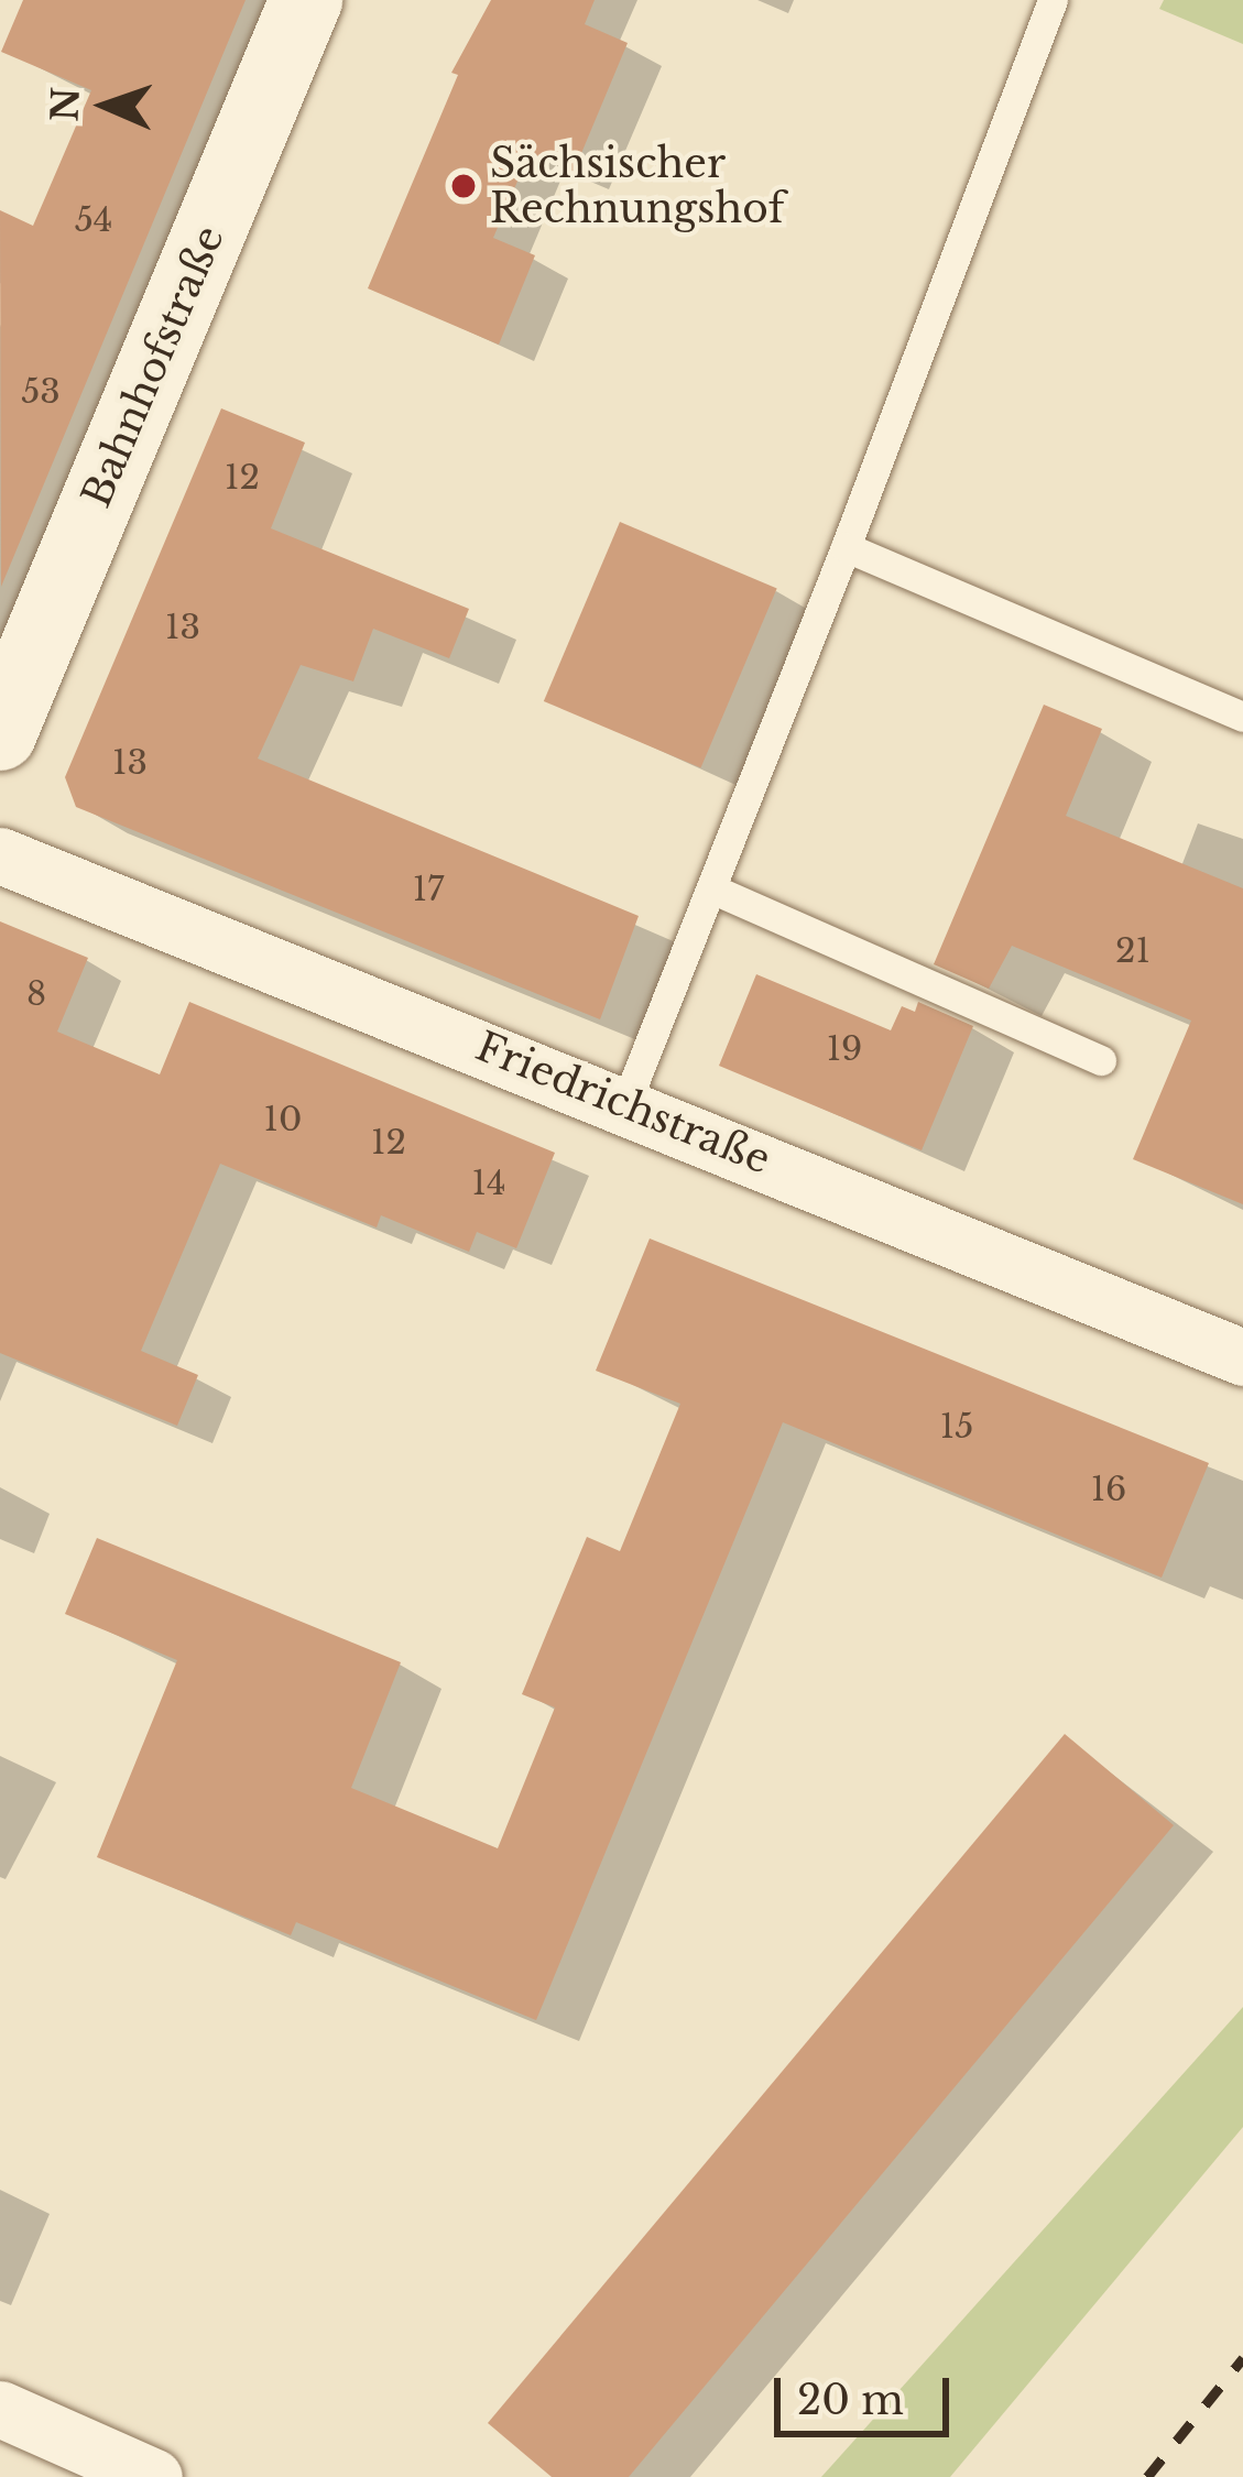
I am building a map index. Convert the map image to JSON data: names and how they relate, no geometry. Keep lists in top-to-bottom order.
{
  "streets": {
    "main road": ["Bahnhofstraße"],
    "street": ["Friedrichstraße"]
  },
  "places": ["Sächsischer Rechnungshof"],
  "house_numbers": [
    "54",
    "53",
    "12",
    "13",
    "13",
    "17",
    "21",
    "8",
    "19",
    "10",
    "12",
    "14",
    "15",
    "16"
  ],
  "scale_bar": "20 m",
  "north": "left"
}
